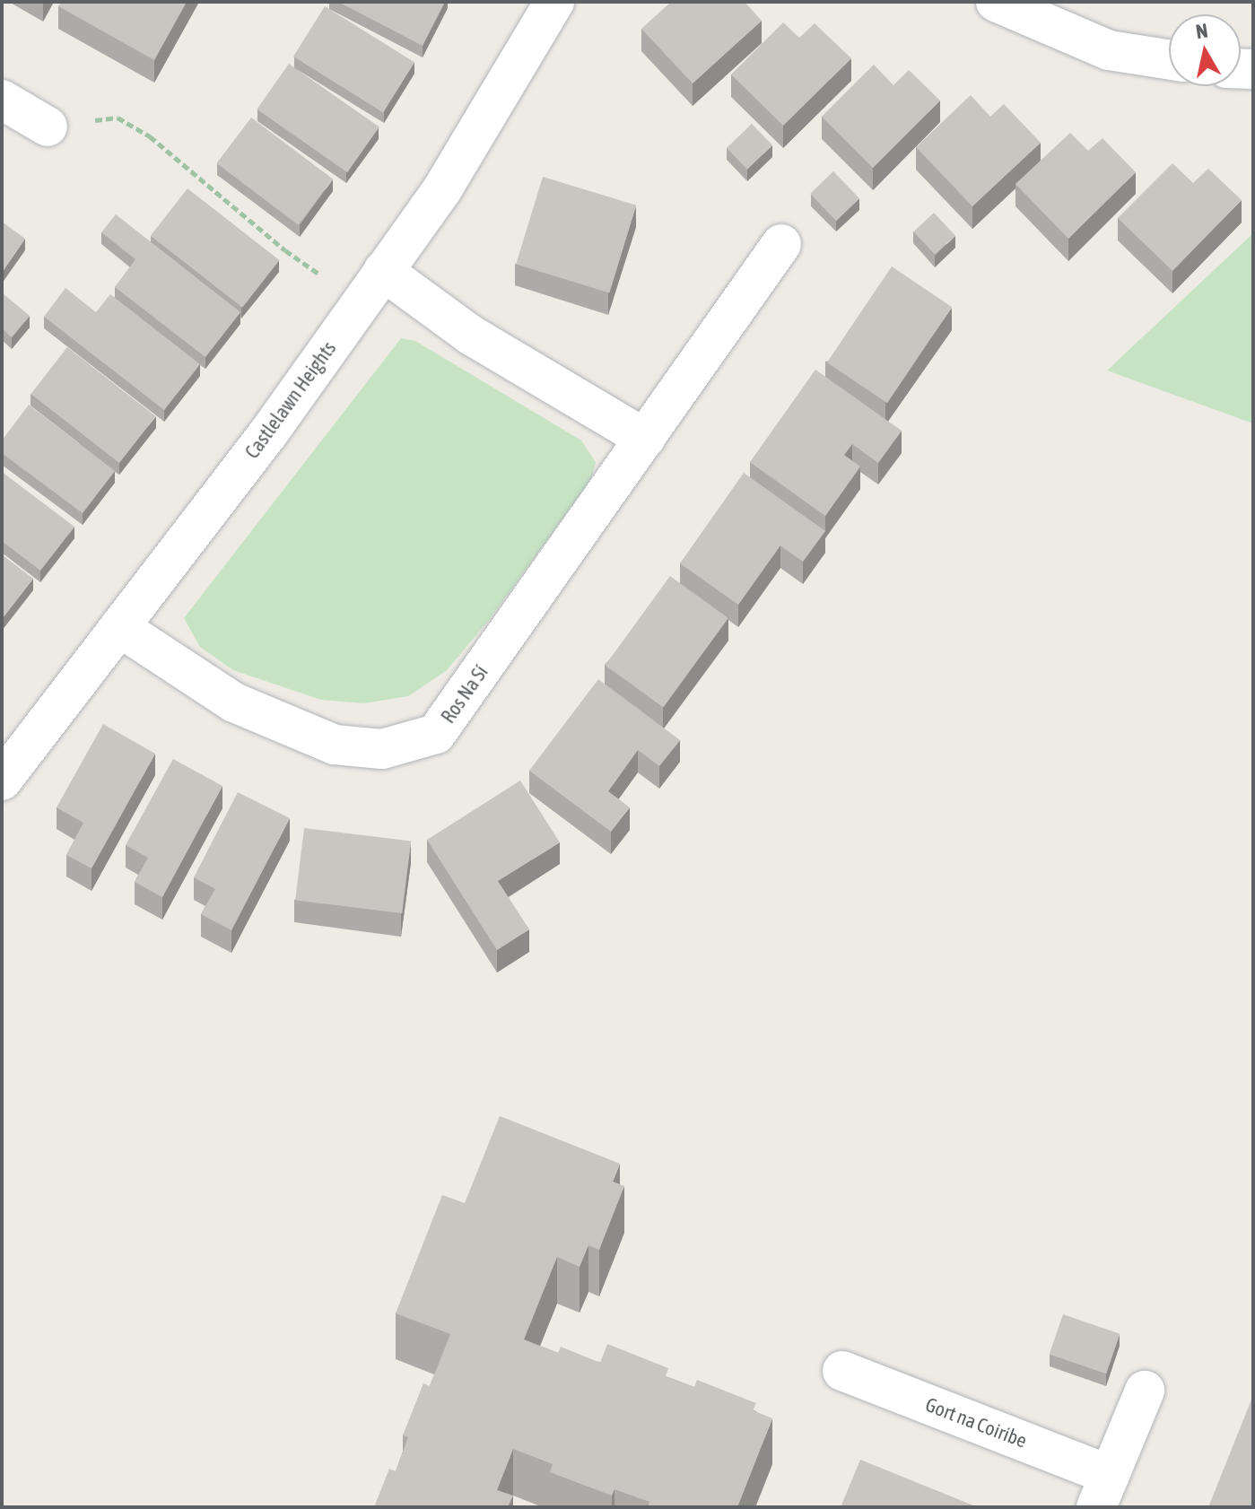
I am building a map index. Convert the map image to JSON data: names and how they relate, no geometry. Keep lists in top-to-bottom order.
{
  "streets": {
    "street": ["Castlelawn Heights", "Ros Na Sí", "Gort na Coiribe"]
  },
  "crossings": [
    ["Castlelawn Heights", "Ros Na Sí"]
  ],
  "north": "top"
}
